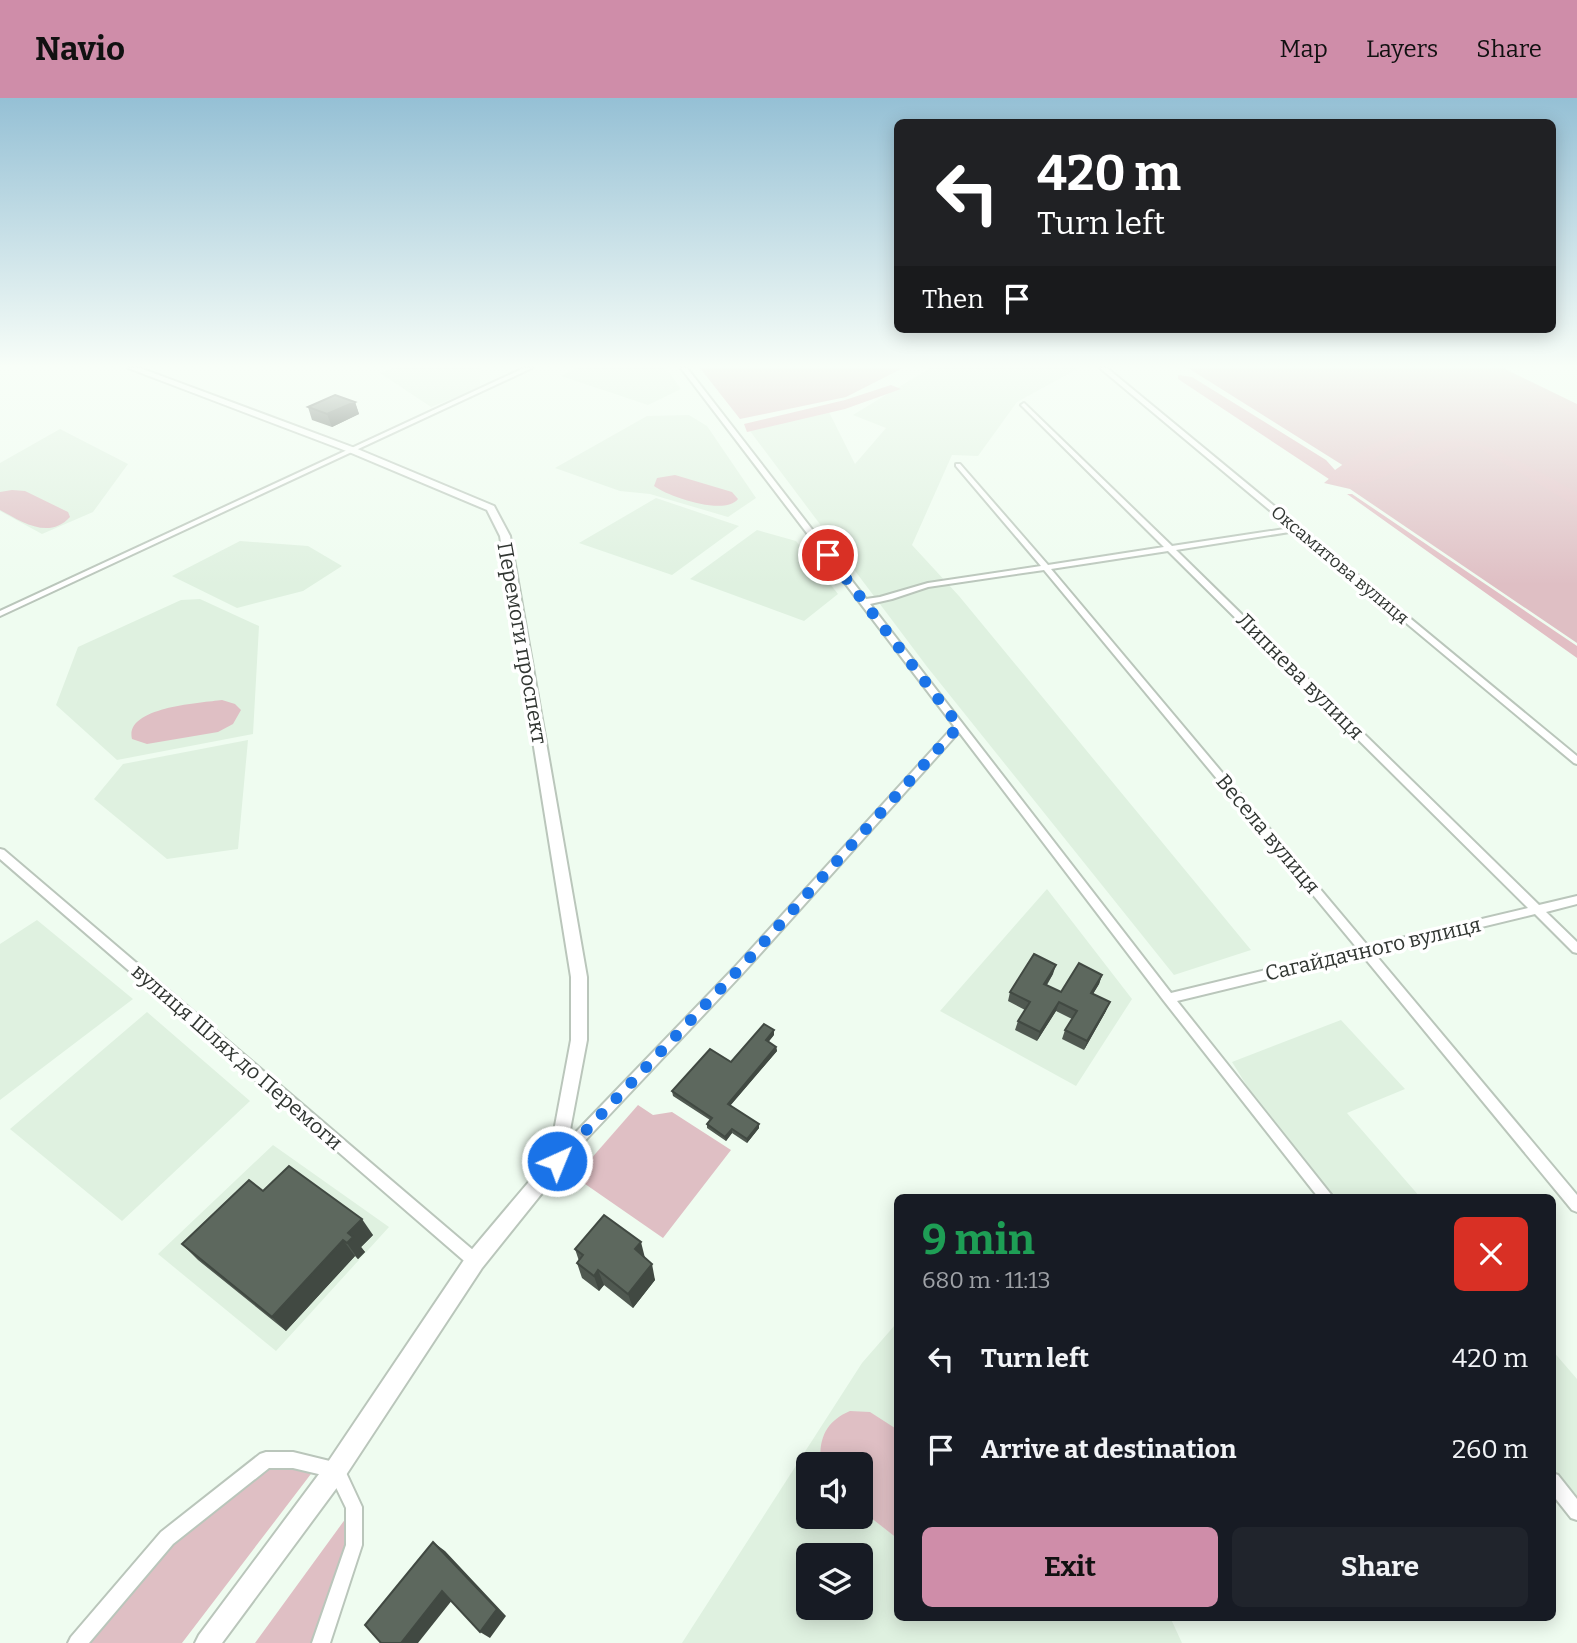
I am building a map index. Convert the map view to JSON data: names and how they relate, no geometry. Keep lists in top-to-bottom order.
{
  "streets": {
    "street": [
      "Оксамитова вулиця",
      "Перемоги проспект",
      "Липнева вулиця",
      "Весела вулиця",
      "Сагайдачного вулиця",
      "вулиця Шлях до Перемоги"
    ]
  },
  "crossings": [
    ["Липнева вулиця", "Сагайдачного вулиця"],
    ["Весела вулиця", "Сагайдачного вулиця"]
  ],
  "page": {
    "header": "Navio",
    "nav": ["Map", "Layers", "Share"],
    "turn": ["420 m", "Turn left"],
    "then": "Then",
    "heading": ["9 min", "680 m · 11:13"],
    "list": [
      {
        "name": "Turn left",
        "value": "420 m"
      },
      {
        "name": "Arrive at destination",
        "value": "260 m"
      }
    ],
    "buttons": ["Exit", "Share"]
  }
}
